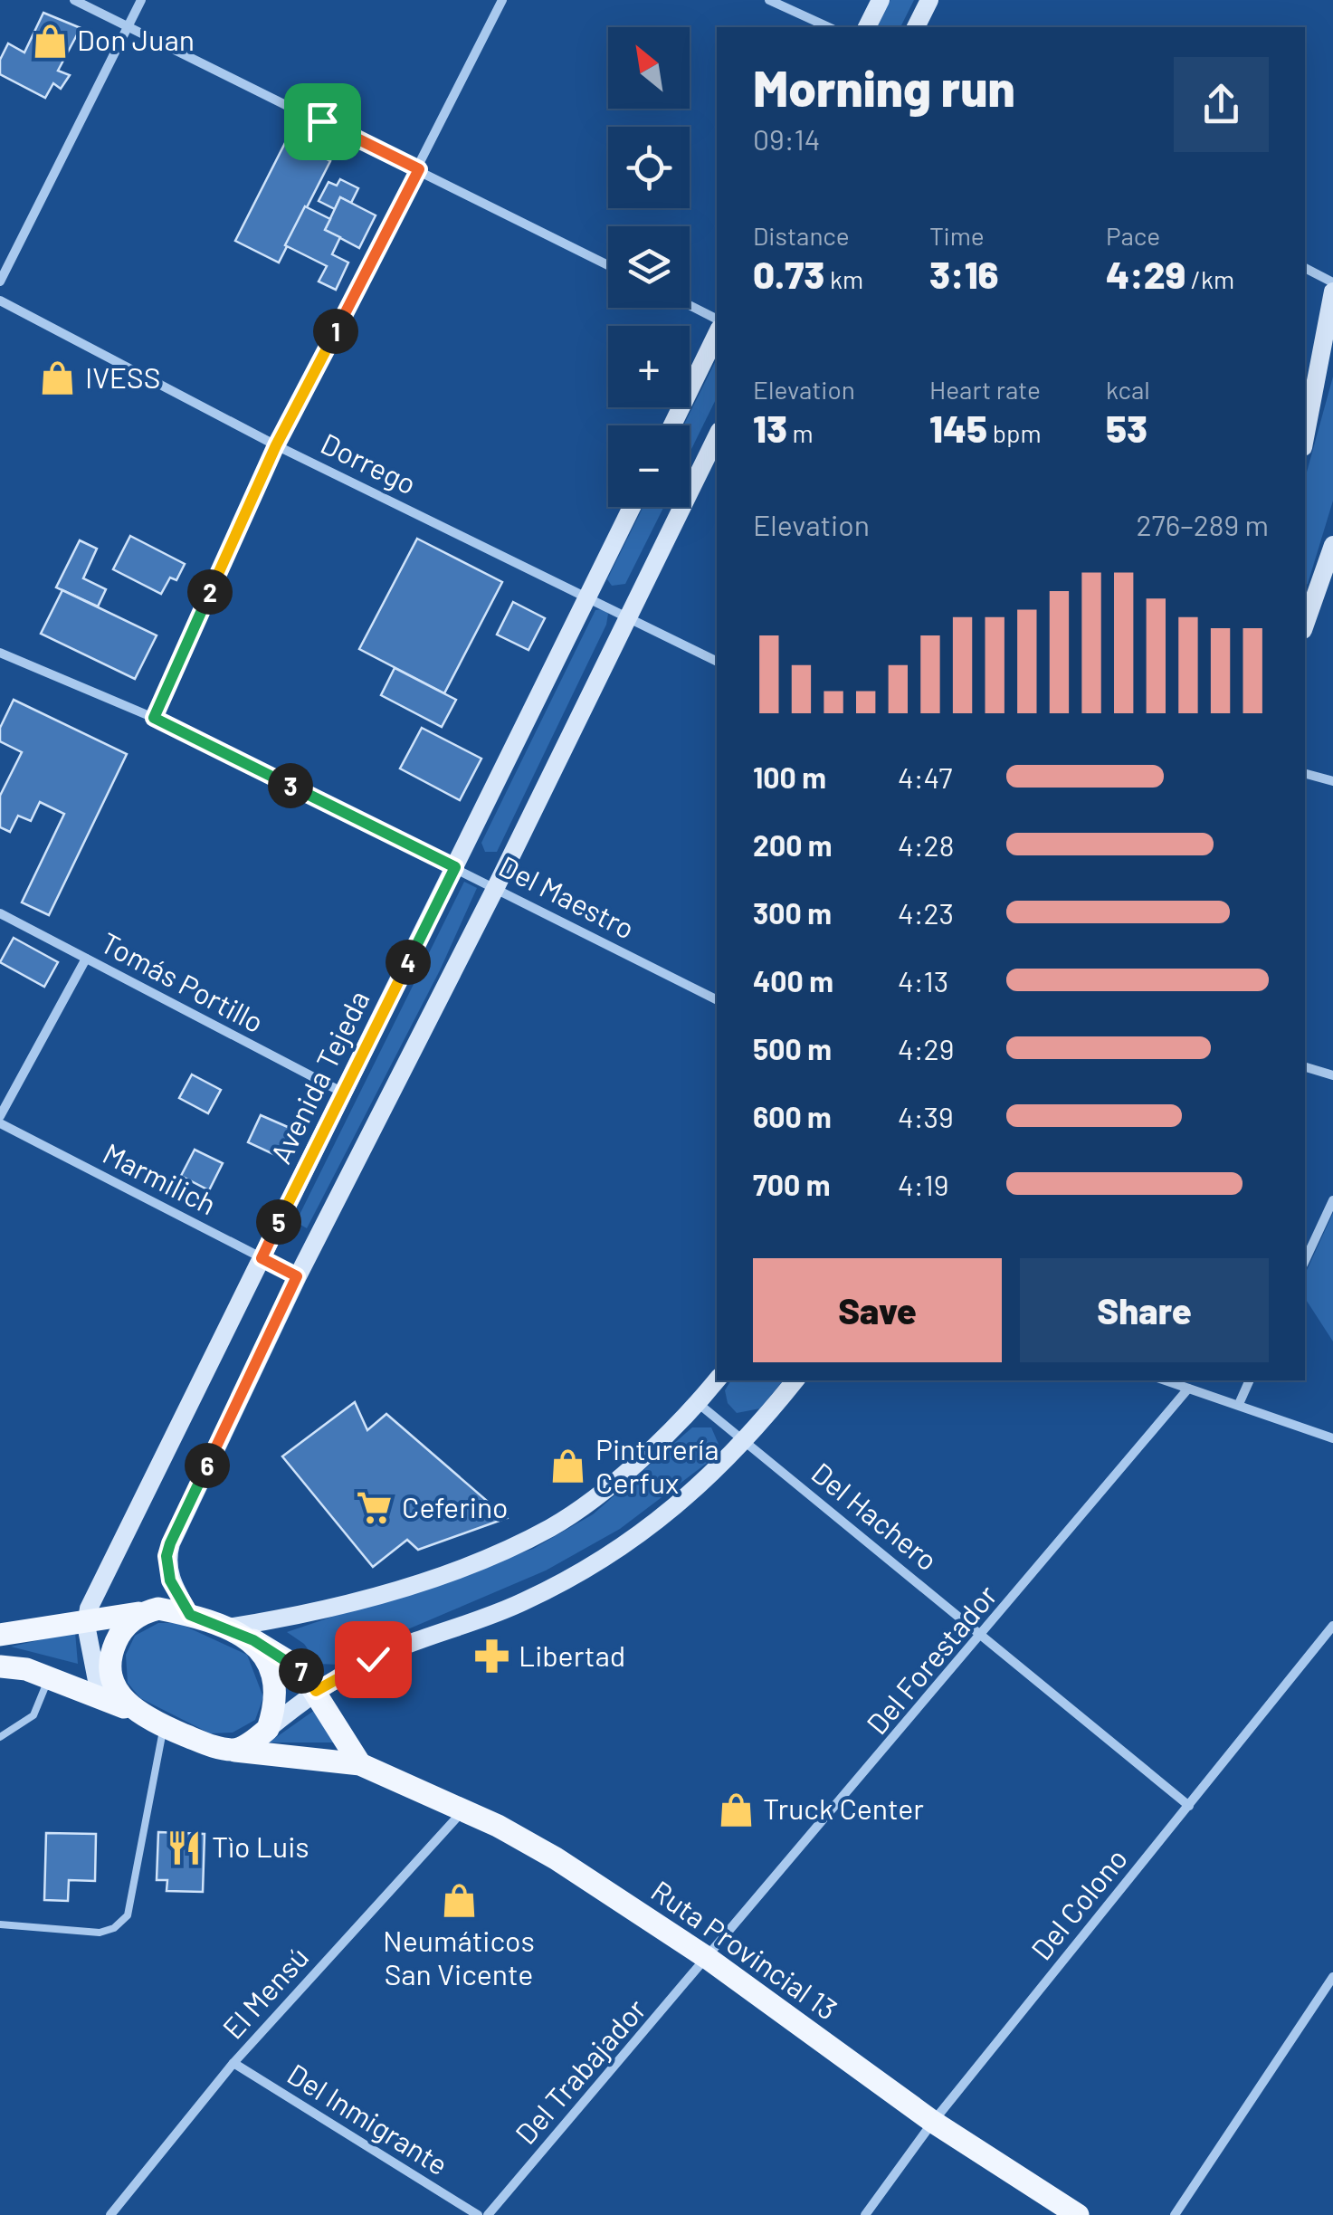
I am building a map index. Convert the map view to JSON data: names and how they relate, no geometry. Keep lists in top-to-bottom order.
{
  "streets": {
    "main road": ["Avenida Tejeda", "Ruta Provincial 13"],
    "street": [
      "Dorrego",
      "Del Maestro",
      "Tomás Portillo",
      "Marmilich",
      "Del Hachero",
      "Del Forestador",
      "Del Colono",
      "El Mensú",
      "Del Trabajador",
      "Del Inmigrante"
    ]
  },
  "crossings": [
    ["Dorrego", "Avenida Tejeda"],
    ["Del Maestro", "Avenida Tejeda"],
    ["Tomás Portillo", "Avenida Tejeda"],
    ["Avenida Tejeda", "Marmilich"],
    ["Del Hachero", "Del Forestador"],
    ["Del Hachero", "Del Colono"],
    ["Del Forestador", "Ruta Provincial 13"],
    ["Del Forestador", "Del Trabajador"],
    ["Del Colono", "Ruta Provincial 13"],
    ["Ruta Provincial 13", "El Mensú"],
    ["Ruta Provincial 13", "Del Trabajador"],
    ["El Mensú", "Del Inmigrante"]
  ],
  "places": {
    "shop": [
      "Don Juan",
      "IVESS",
      "Pinturería Cerfux",
      "Truck Center",
      "Neumáticos San Vicente"
    ],
    "supermarket": ["Ceferino"],
    "pharmacy": ["Libertad"],
    "restaurant": ["Tìo Luis"]
  },
  "north": "top left",
  "page": {
    "map_buttons": ["+", "−"],
    "heading": ["Morning run", "09:14"],
    "stats": [
      ["Distance", "0.73 km"],
      ["Time", "3:16"],
      ["Pace", "4:29 /km"],
      ["Elevation", "13 m"],
      ["Heart rate", "145 bpm"],
      ["kcal", "53"]
    ],
    "pins": [
      "1",
      "2",
      "3",
      "4",
      "5",
      "6",
      "7"
    ],
    "chart": ["Elevation", "276–289 m"],
    "list": [
      {
        "name": "100 m",
        "note": "4:47"
      },
      {
        "name": "200 m",
        "note": "4:28"
      },
      {
        "name": "300 m",
        "note": "4:23"
      },
      {
        "name": "400 m",
        "note": "4:13"
      },
      {
        "name": "500 m",
        "note": "4:29"
      },
      {
        "name": "600 m",
        "note": "4:39"
      },
      {
        "name": "700 m",
        "note": "4:19"
      }
    ],
    "buttons": ["Save", "Share"]
  }
}
